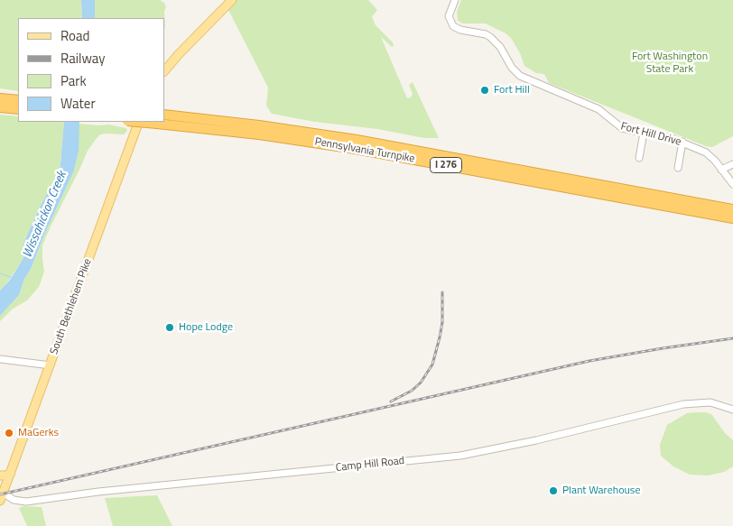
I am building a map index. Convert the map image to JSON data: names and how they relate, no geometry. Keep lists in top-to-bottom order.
{
  "streets": {
    "highway": ["Pennsylvania Turnpike", "I 276"],
    "main road": ["South Bethlehem Pike"],
    "street": ["Fort Hill Drive", "Camp Hill Road"]
  },
  "crossings": [
    ["South Bethlehem Pike", "Camp Hill Road"]
  ],
  "water": ["Wissahickon Creek"],
  "parks": ["Fort Washington State Park"],
  "places": [
    "Fort Hill",
    "Hope Lodge",
    "MaGerks",
    "Plant Warehouse"
  ],
  "legend": [
    "Road",
    "Railway",
    "Park",
    "Water"
  ]
}
